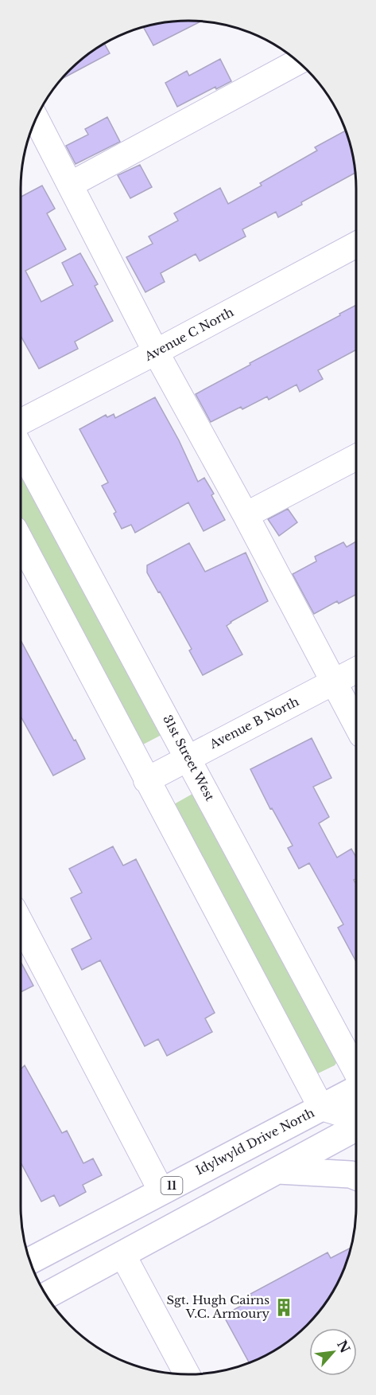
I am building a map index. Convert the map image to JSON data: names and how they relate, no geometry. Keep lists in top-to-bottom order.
{
  "streets": {
    "main road": ["Idylwyld Drive North", "11"],
    "street": ["Avenue C North", "Avenue B North", "31st Street West"]
  },
  "crossings": [
    ["Avenue B North", "31st Street West"]
  ],
  "places": {
    "building": ["Sgt. Hugh Cairns V.C. Armoury"]
  },
  "north": "top right"
}
